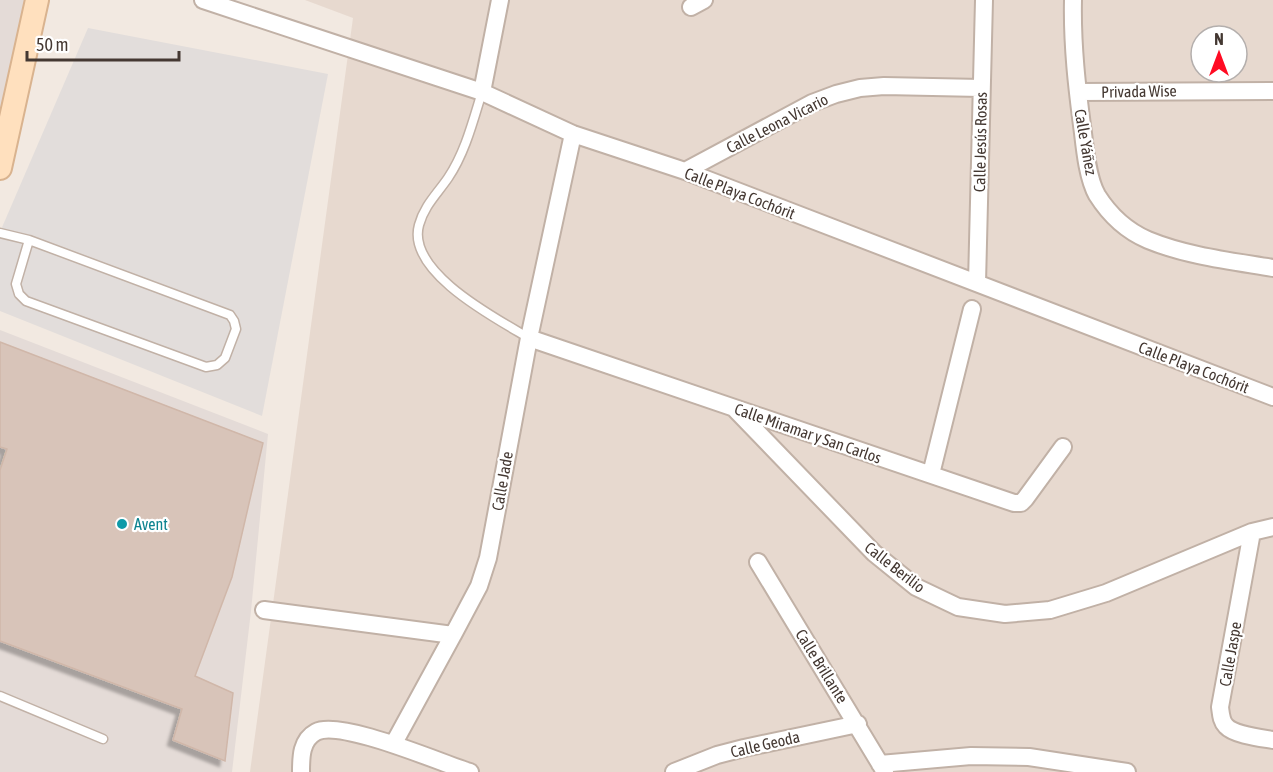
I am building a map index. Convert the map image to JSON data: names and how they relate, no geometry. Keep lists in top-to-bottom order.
{
  "streets": {
    "street": [
      "Privada Wise",
      "Calle Leona Vicario",
      "Calle Jesús Rosas",
      "Calle Yáñez",
      "Calle Playa Cochórit",
      "Calle Miramar y San Carlos",
      "Calle Jade",
      "Calle Berilio",
      "Calle Jaspe",
      "Calle Brillante",
      "Calle Geoda"
    ]
  },
  "crossings": [
    ["Privada Wise", "Calle Yáñez"],
    ["Calle Leona Vicario", "Calle Jesús Rosas"],
    ["Calle Leona Vicario", "Calle Playa Cochórit"],
    ["Calle Jesús Rosas", "Calle Playa Cochórit"],
    ["Calle Playa Cochórit", "Calle Jade"],
    ["Calle Miramar y San Carlos", "Calle Jade"],
    ["Calle Miramar y San Carlos", "Calle Berilio"],
    ["Calle Berilio", "Calle Jaspe"],
    ["Calle Brillante", "Calle Geoda"]
  ],
  "places": ["Avent"],
  "scale_bar": "50 m",
  "north": "top"
}
